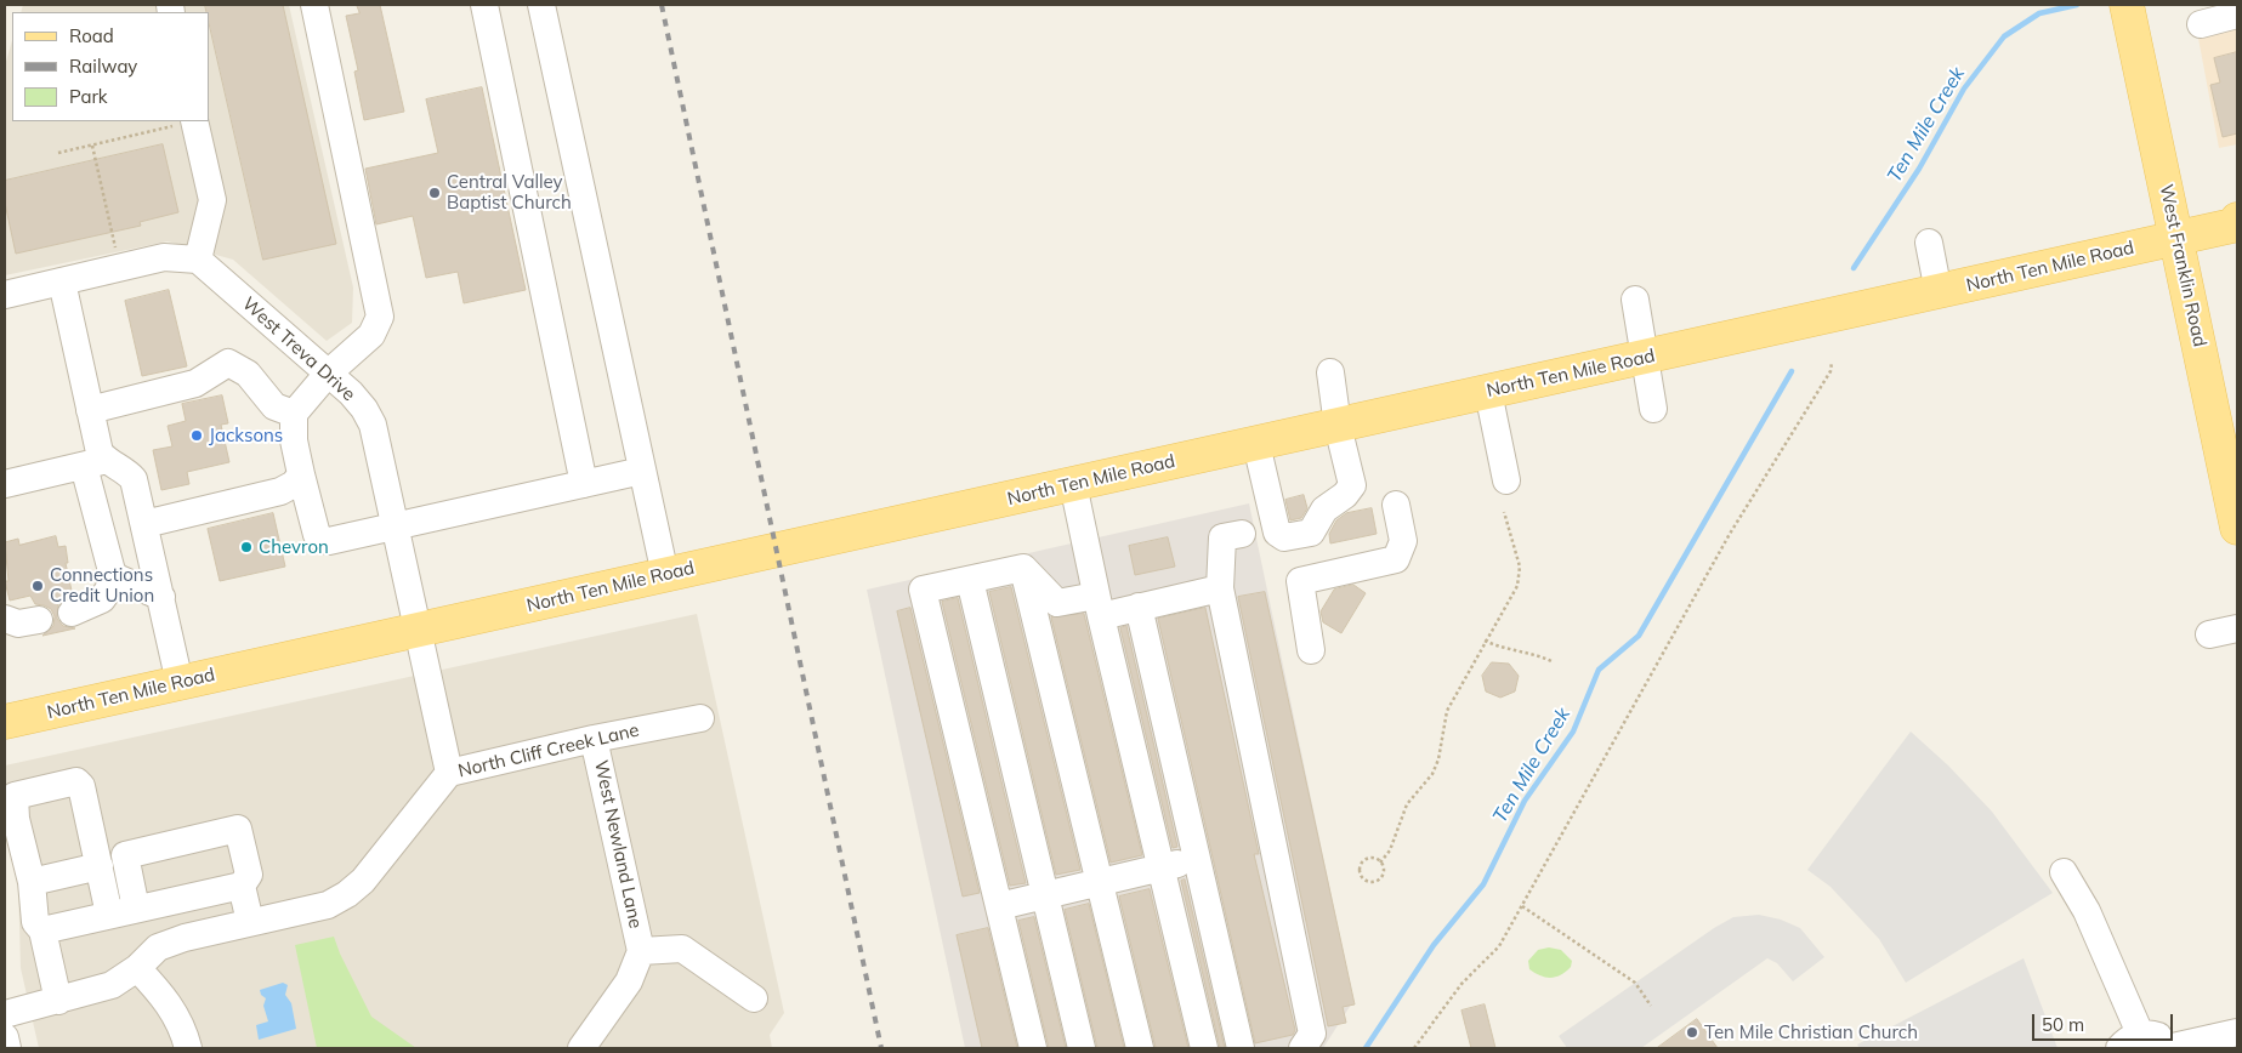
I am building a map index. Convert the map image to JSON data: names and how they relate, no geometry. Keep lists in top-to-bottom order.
{
  "streets": {
    "main road": ["West Franklin Road", "North Ten Mile Road"],
    "street": ["West Treva Drive", "North Cliff Creek Lane", "West Newland Lane"]
  },
  "crossings": [
    ["West Franklin Road", "North Ten Mile Road"],
    ["North Ten Mile Road", "West Treva Drive"],
    ["West Treva Drive", "North Cliff Creek Lane"],
    ["North Cliff Creek Lane", "West Newland Lane"]
  ],
  "water": ["Ten Mile Creek"],
  "places": [
    "Central Valley Baptist Church",
    "Jacksons",
    "Chevron",
    "Connections Credit Union",
    "Ten Mile Christian Church"
  ],
  "legend": ["Road", "Railway", "Park"],
  "scale_bar": "50 m"
}
